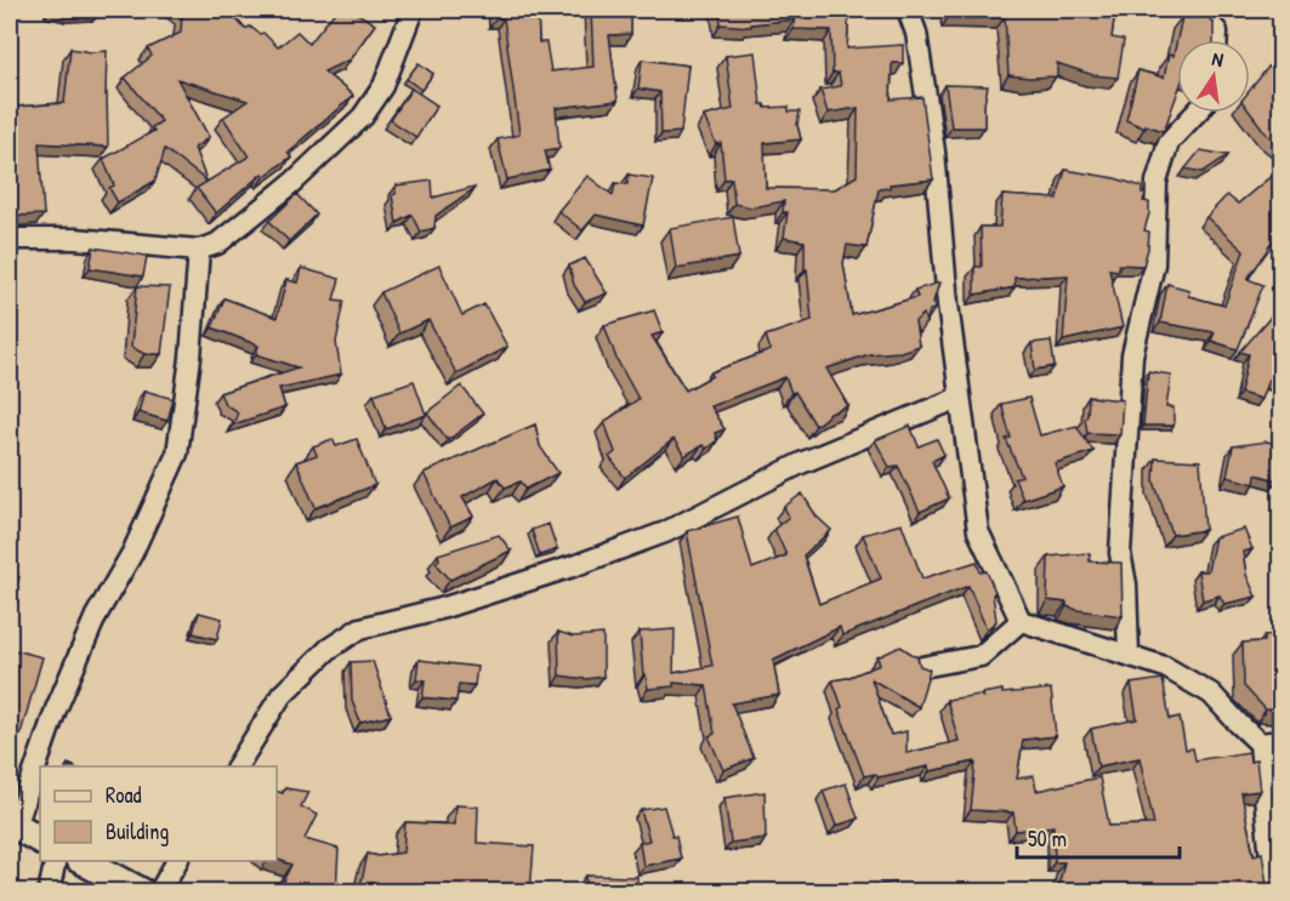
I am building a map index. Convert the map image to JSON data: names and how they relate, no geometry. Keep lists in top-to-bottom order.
{
  "legend": ["Road", "Building"],
  "scale_bar": "50 m",
  "north": "top"
}
